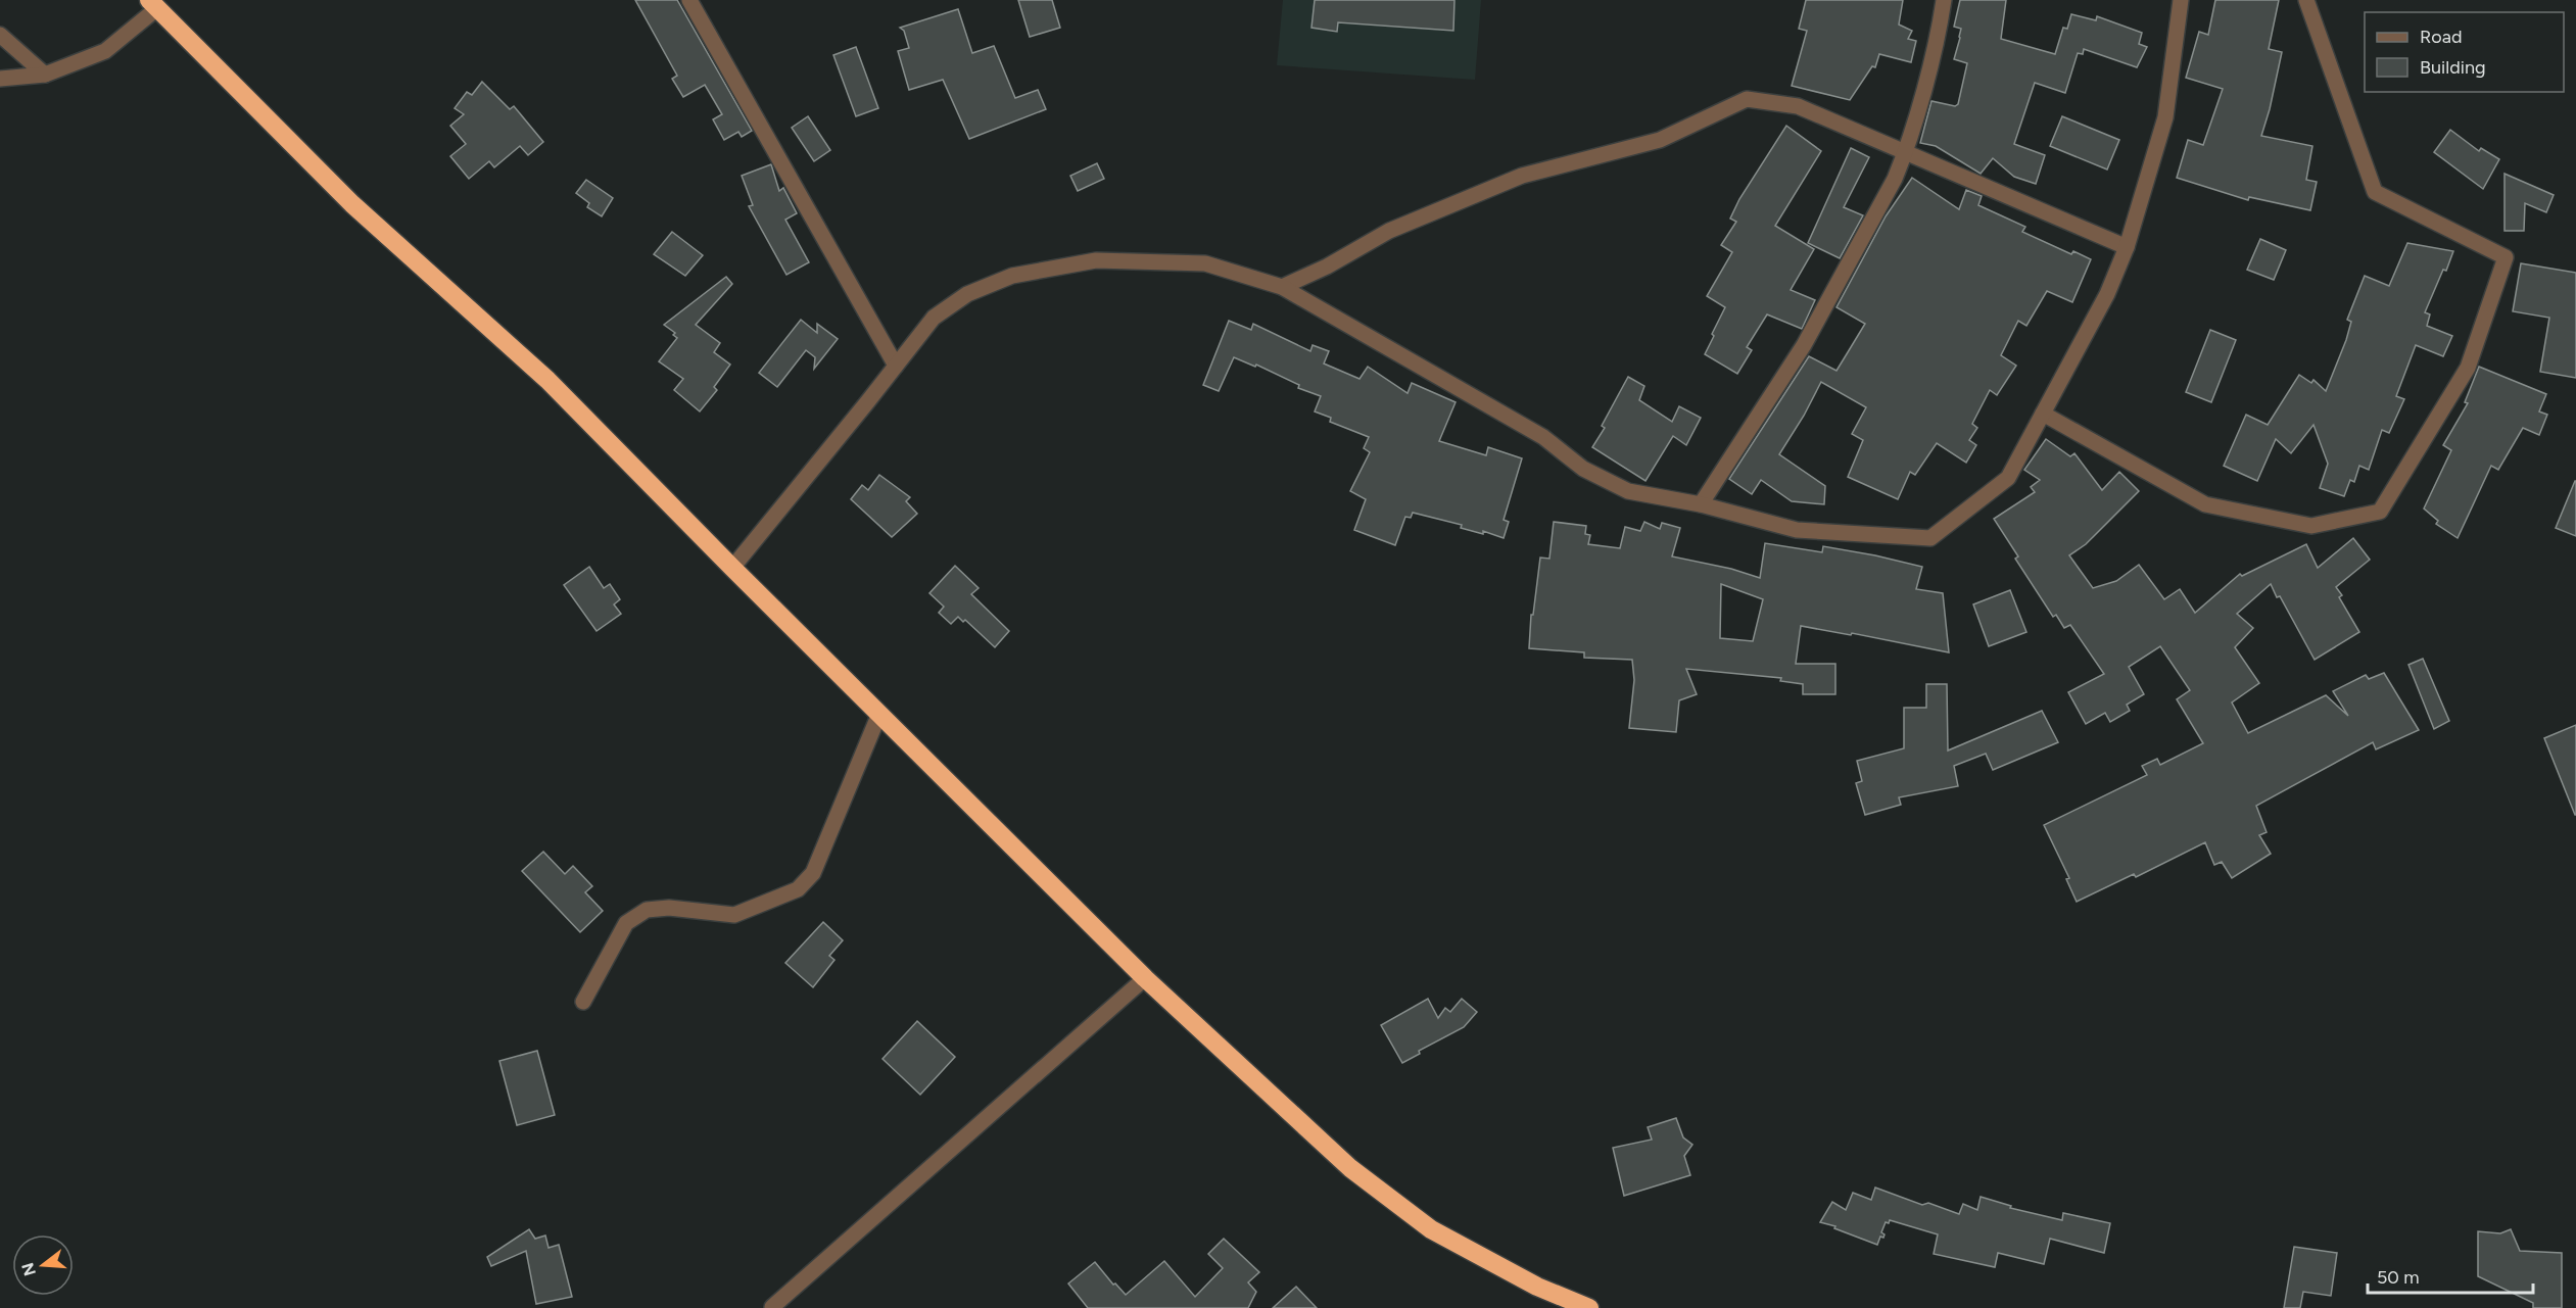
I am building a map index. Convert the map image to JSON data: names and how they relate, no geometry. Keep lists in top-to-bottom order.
{
  "legend": ["Road", "Building"],
  "scale_bar": "50 m",
  "north": "left"
}
